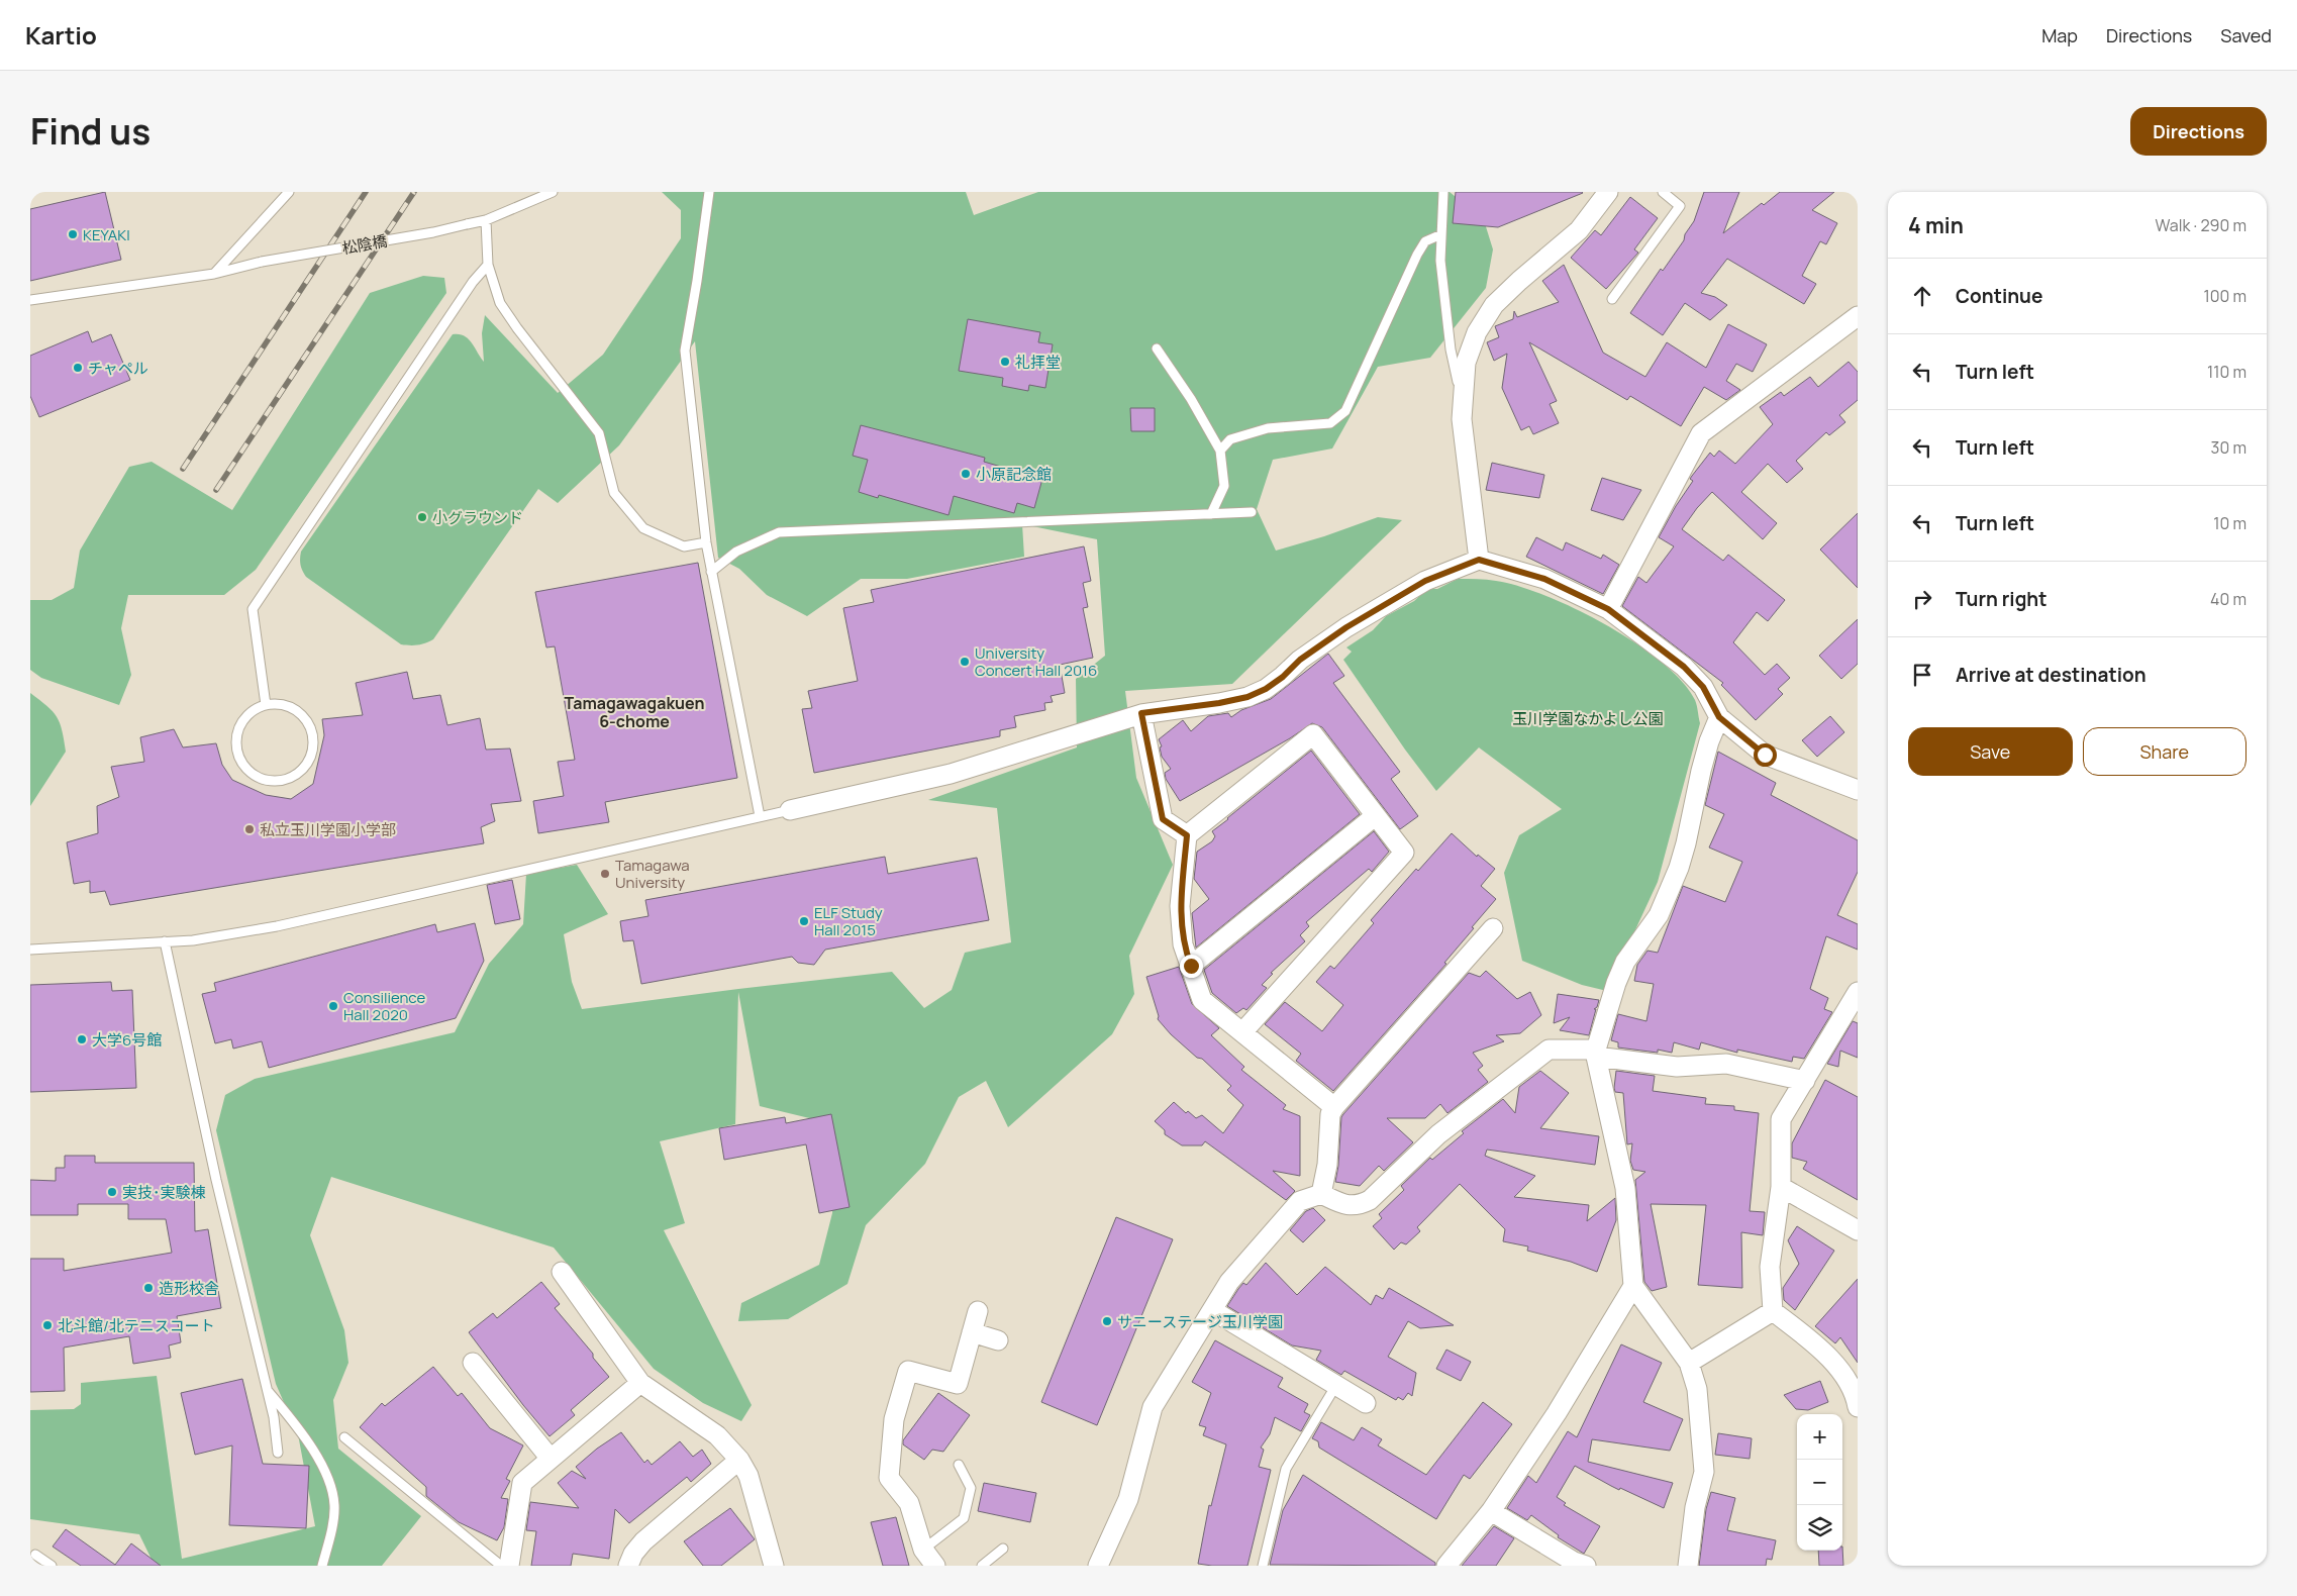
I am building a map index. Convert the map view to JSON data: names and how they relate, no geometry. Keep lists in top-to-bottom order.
{
  "streets": {
    "lane": ["松陰橋"]
  },
  "districts": ["Tamagawagakuen 6-chome"],
  "parks": ["玉川学園なかよし公園"],
  "places": [
    "KEYAKI",
    "礼拝堂",
    "チャペル",
    "小原記念館",
    "小グラウンド",
    "University Concert Hall 2016",
    "私立玉川学園小学部",
    "Tamagawa University",
    "ELF Study Hall 2015",
    "Consilience Hall 2020",
    "大学6号館",
    "実技･実験棟",
    "造形校舎",
    "サニーステージ玉川学園",
    "北斗館/北テニスコート"
  ],
  "page": {
    "header": "Kartio",
    "nav": ["Map", "Directions", "Saved"],
    "title": "Find us",
    "buttons": [
      "Directions",
      ["Save", "Share"]
    ],
    "heading": ["4 min", "Walk · 290 m"],
    "list": [
      ["Continue", "100 m"],
      ["Turn left", "110 m"],
      ["Turn left", "30 m"],
      ["Turn left", "10 m"],
      ["Turn right", "40 m"],
      "Arrive at destination"
    ],
    "map_buttons": ["+", "−"]
  }
}
